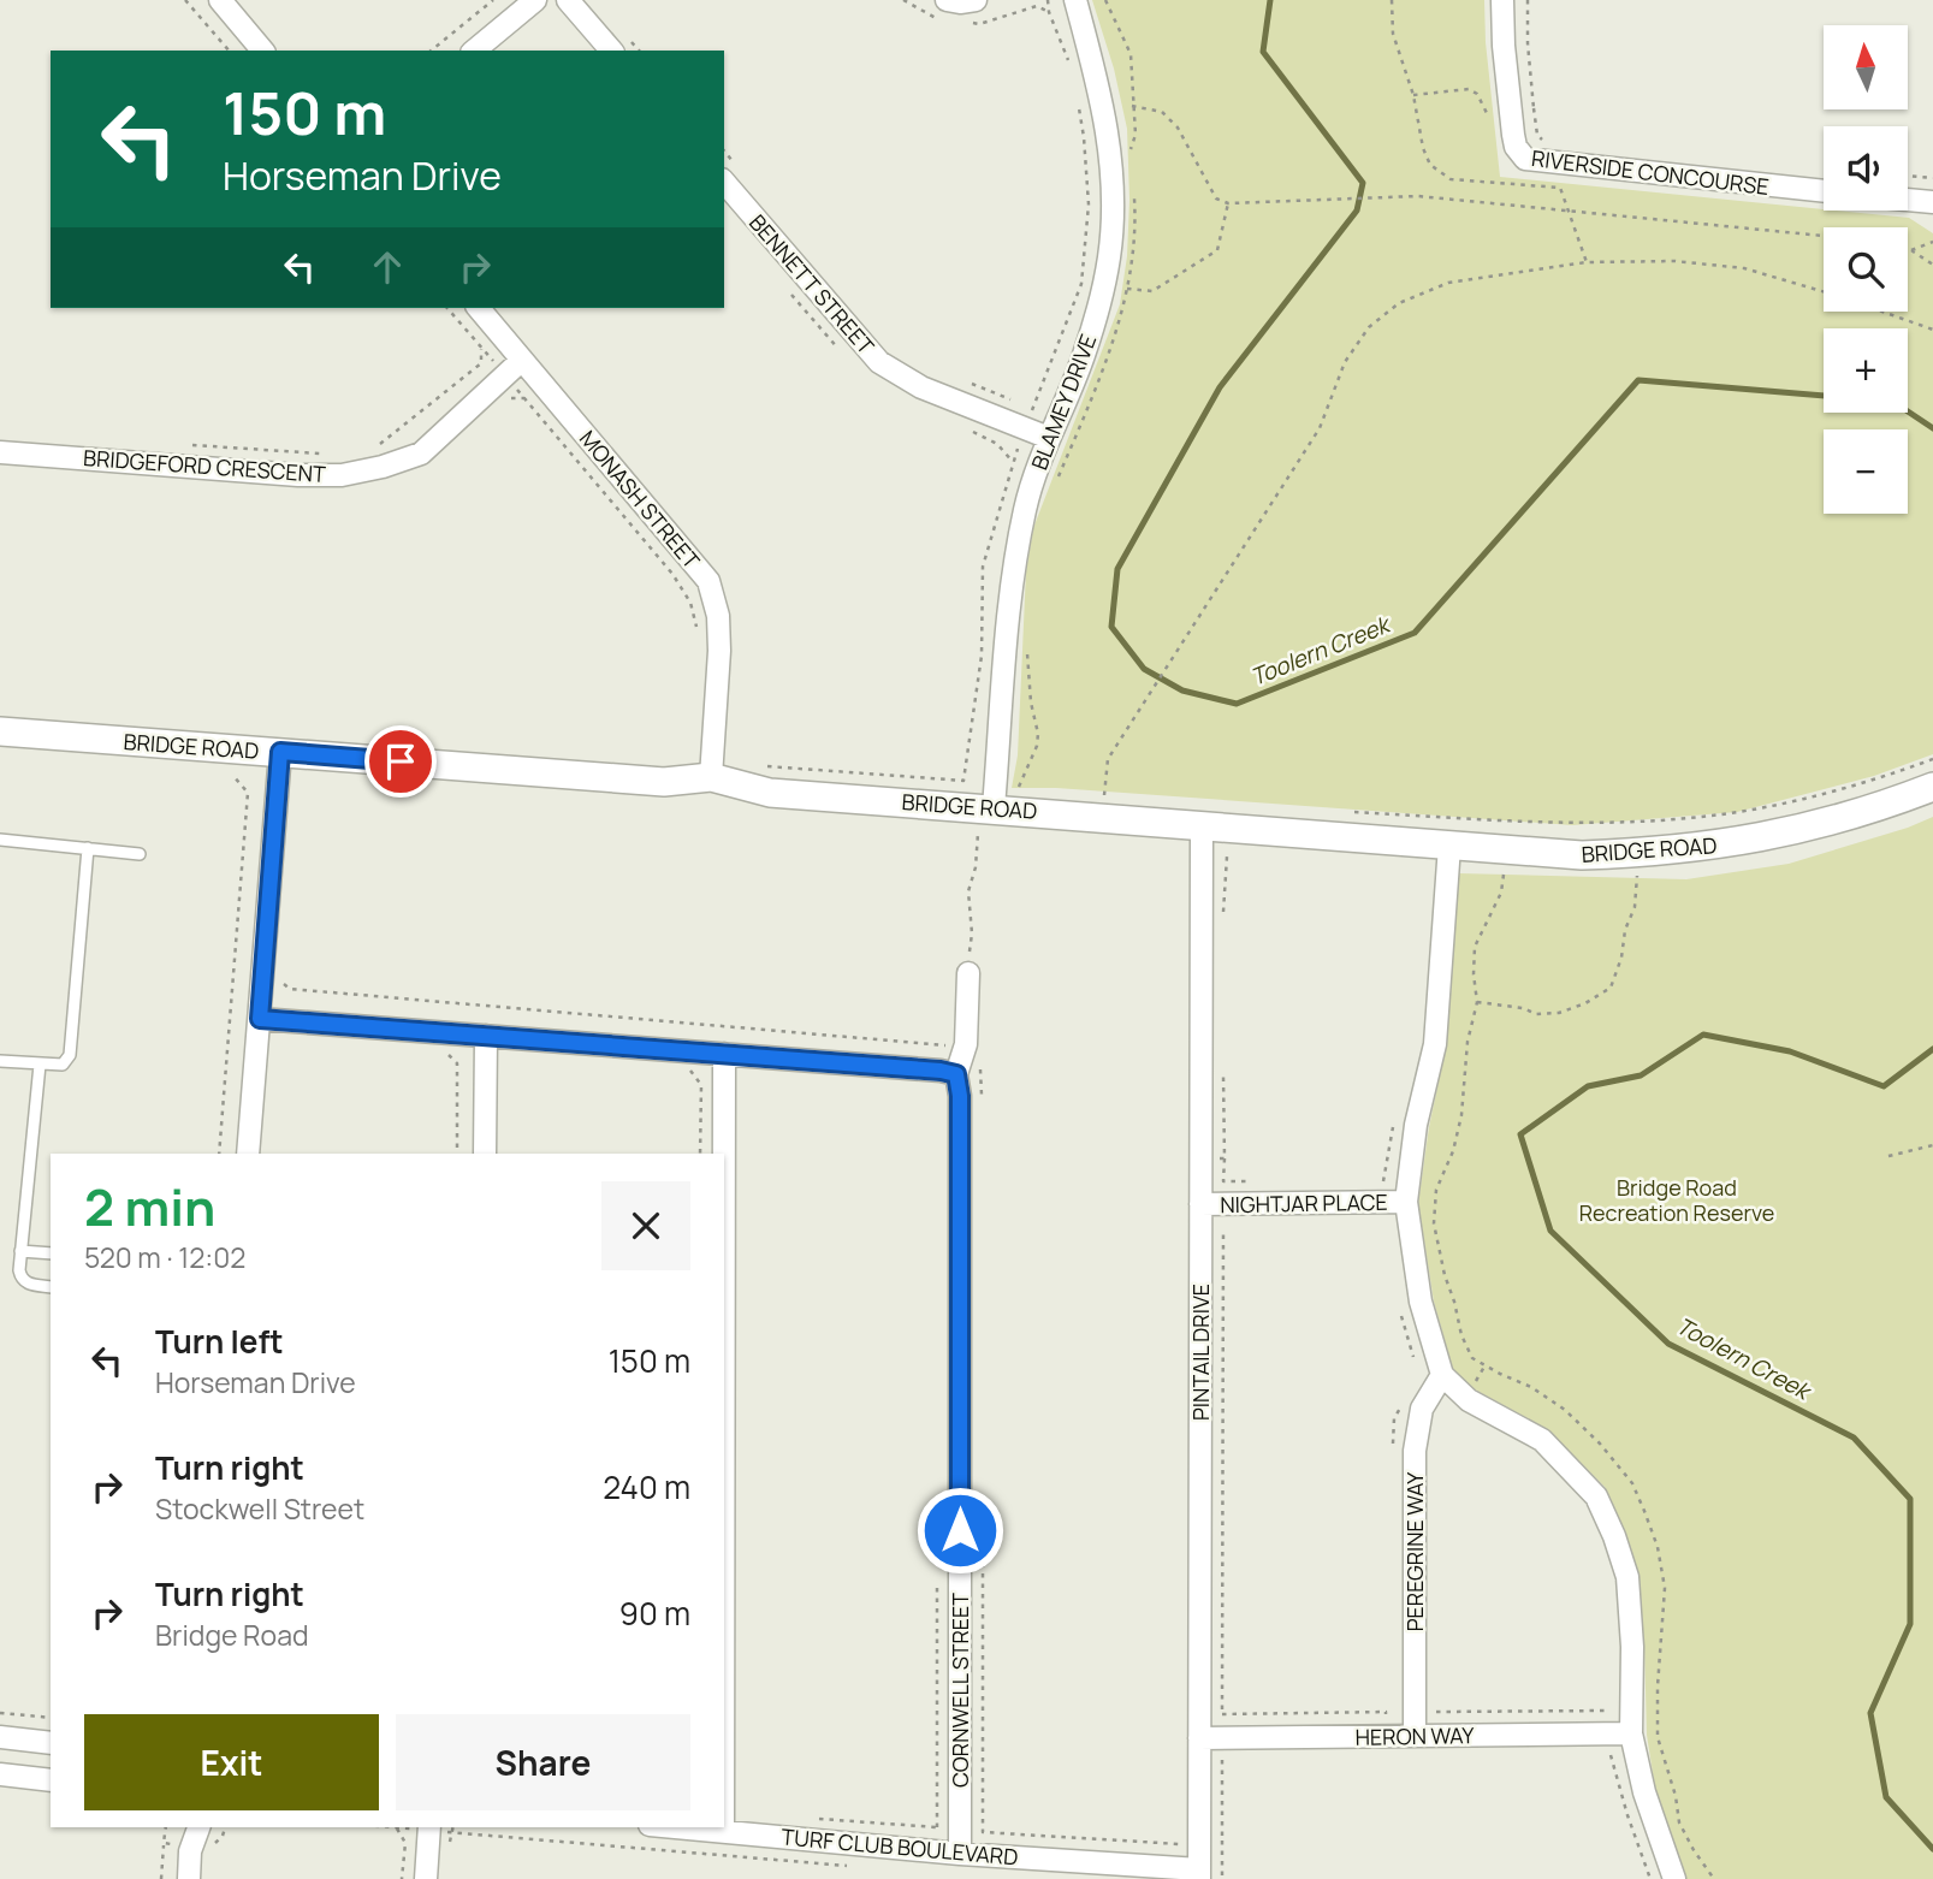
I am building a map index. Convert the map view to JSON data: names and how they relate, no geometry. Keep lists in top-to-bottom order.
{
  "streets": {
    "street": [
      "RIVERSIDE CONCOURSE",
      "BENNETT STREET",
      "BLAMEY DRIVE",
      "BRIDGEFORD CRESCENT",
      "MONASH STREET",
      "BRIDGE ROAD",
      "NIGHTJAR PLACE",
      "PINTAIL DRIVE",
      "PEREGRINE WAY",
      "CORNWELL STREET",
      "HERON WAY",
      "TURF CLUB BOULEVARD"
    ]
  },
  "crossings": [
    ["BENNETT STREET", "BLAMEY DRIVE"],
    ["BLAMEY DRIVE", "BRIDGE ROAD"],
    ["BRIDGEFORD CRESCENT", "MONASH STREET"],
    ["MONASH STREET", "BRIDGE ROAD"],
    ["BRIDGE ROAD", "PINTAIL DRIVE"],
    ["NIGHTJAR PLACE", "PINTAIL DRIVE"],
    ["PINTAIL DRIVE", "HERON WAY"],
    ["PINTAIL DRIVE", "TURF CLUB BOULEVARD"],
    ["PEREGRINE WAY", "HERON WAY"],
    ["CORNWELL STREET", "TURF CLUB BOULEVARD"]
  ],
  "water": ["Toolern Creek"],
  "parks": ["Bridge Road Recreation Reserve"],
  "north": "top",
  "page": {
    "map_buttons": ["+", "−"],
    "turn": ["150 m", "Horseman Drive"],
    "heading": ["2 min", "520 m · 12:02"],
    "list": [
      {
        "name": "Turn left",
        "note": "Horseman Drive",
        "value": "150 m"
      },
      {
        "name": "Turn right",
        "note": "Stockwell Street",
        "value": "240 m"
      },
      {
        "name": "Turn right",
        "note": "Bridge Road",
        "value": "90 m"
      }
    ],
    "buttons": ["Exit", "Share"]
  }
}
